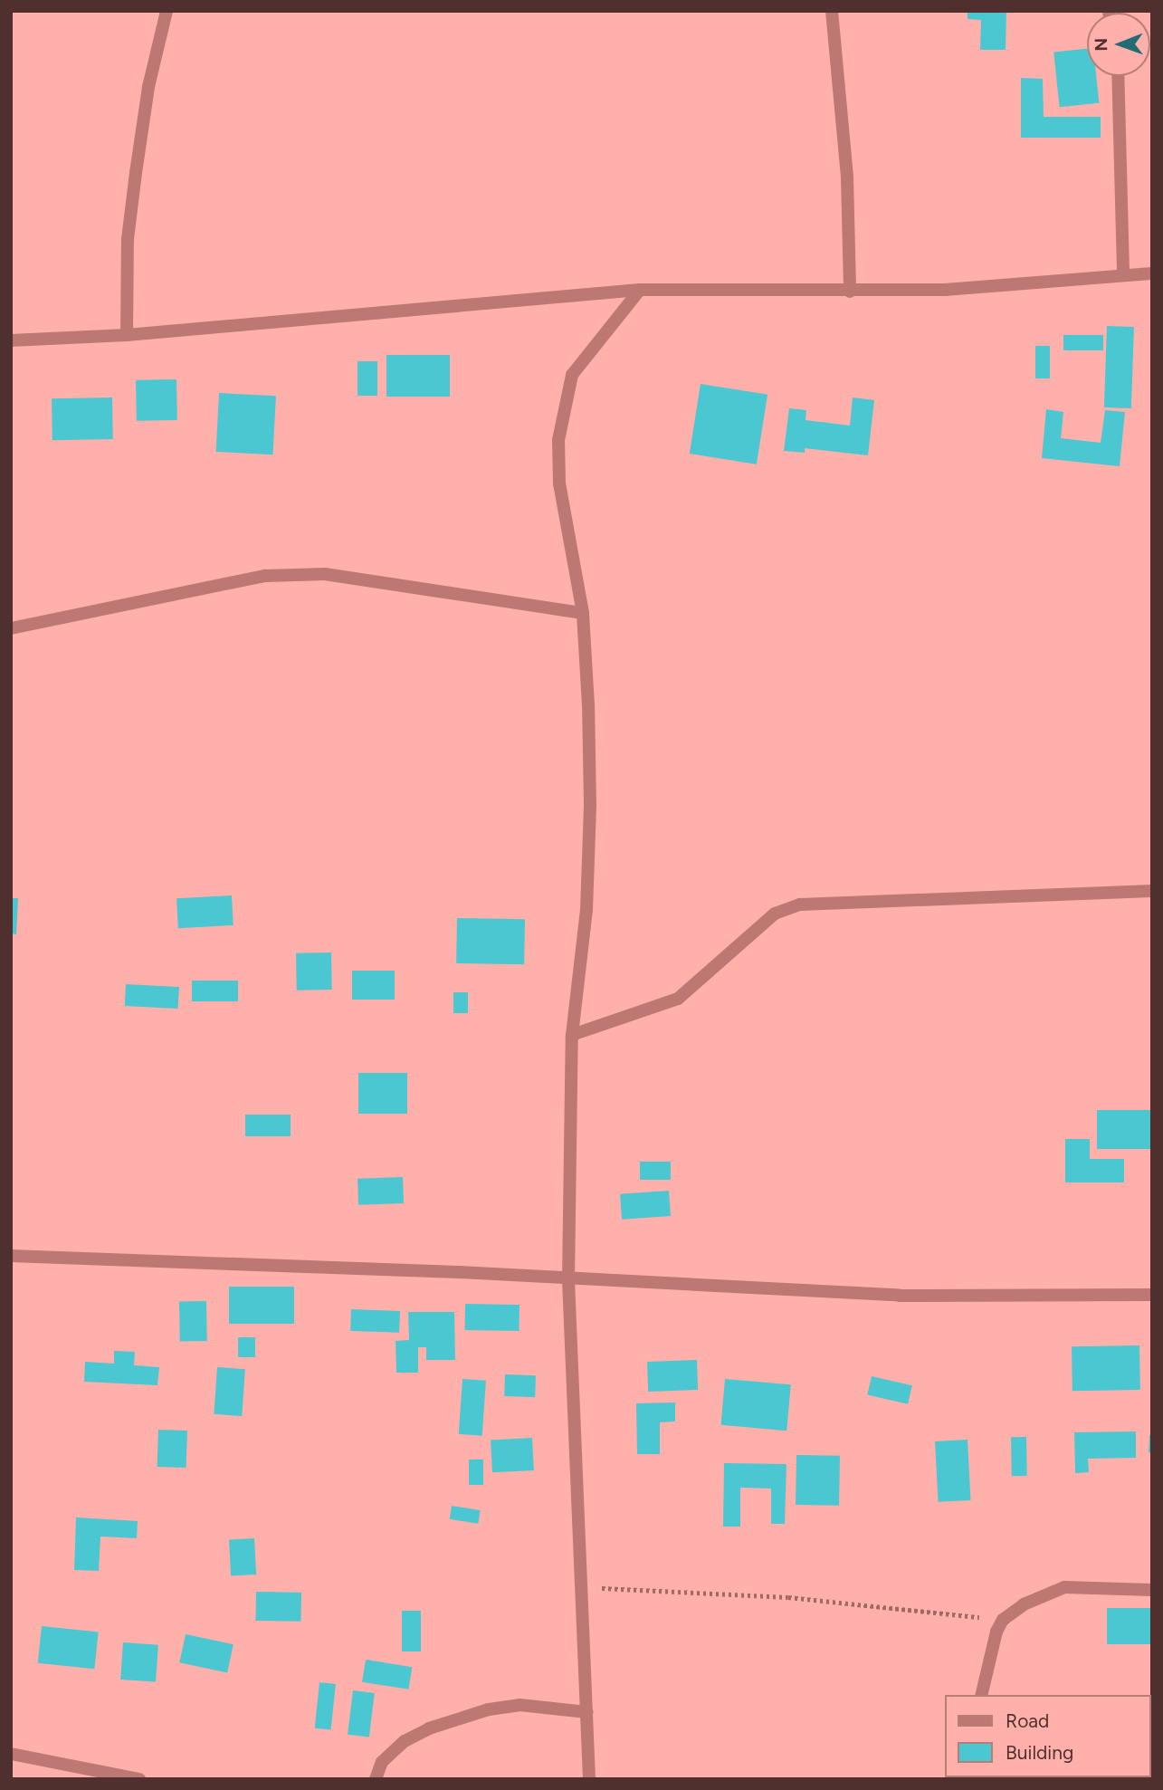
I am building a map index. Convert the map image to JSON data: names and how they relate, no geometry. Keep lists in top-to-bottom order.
{
  "legend": ["Road", "Building"],
  "north": "left"
}
